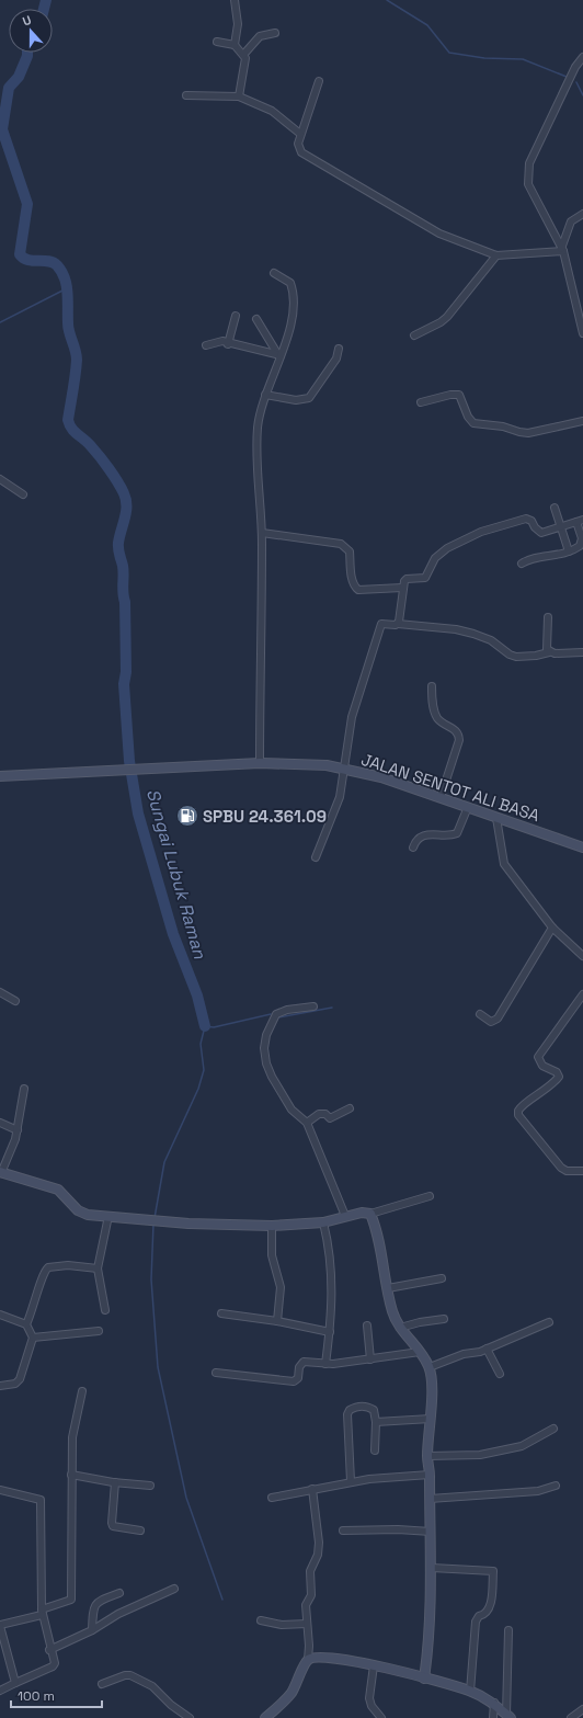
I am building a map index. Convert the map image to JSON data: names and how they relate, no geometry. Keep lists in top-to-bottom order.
{
  "streets": {
    "street": ["JALAN SENTOT ALI BASA"]
  },
  "water": ["Sungai Lubuk Raman"],
  "places": {
    "fuel station": ["SPBU 24.361.09"]
  },
  "scale_bar": "100 m",
  "north": "top"
}
